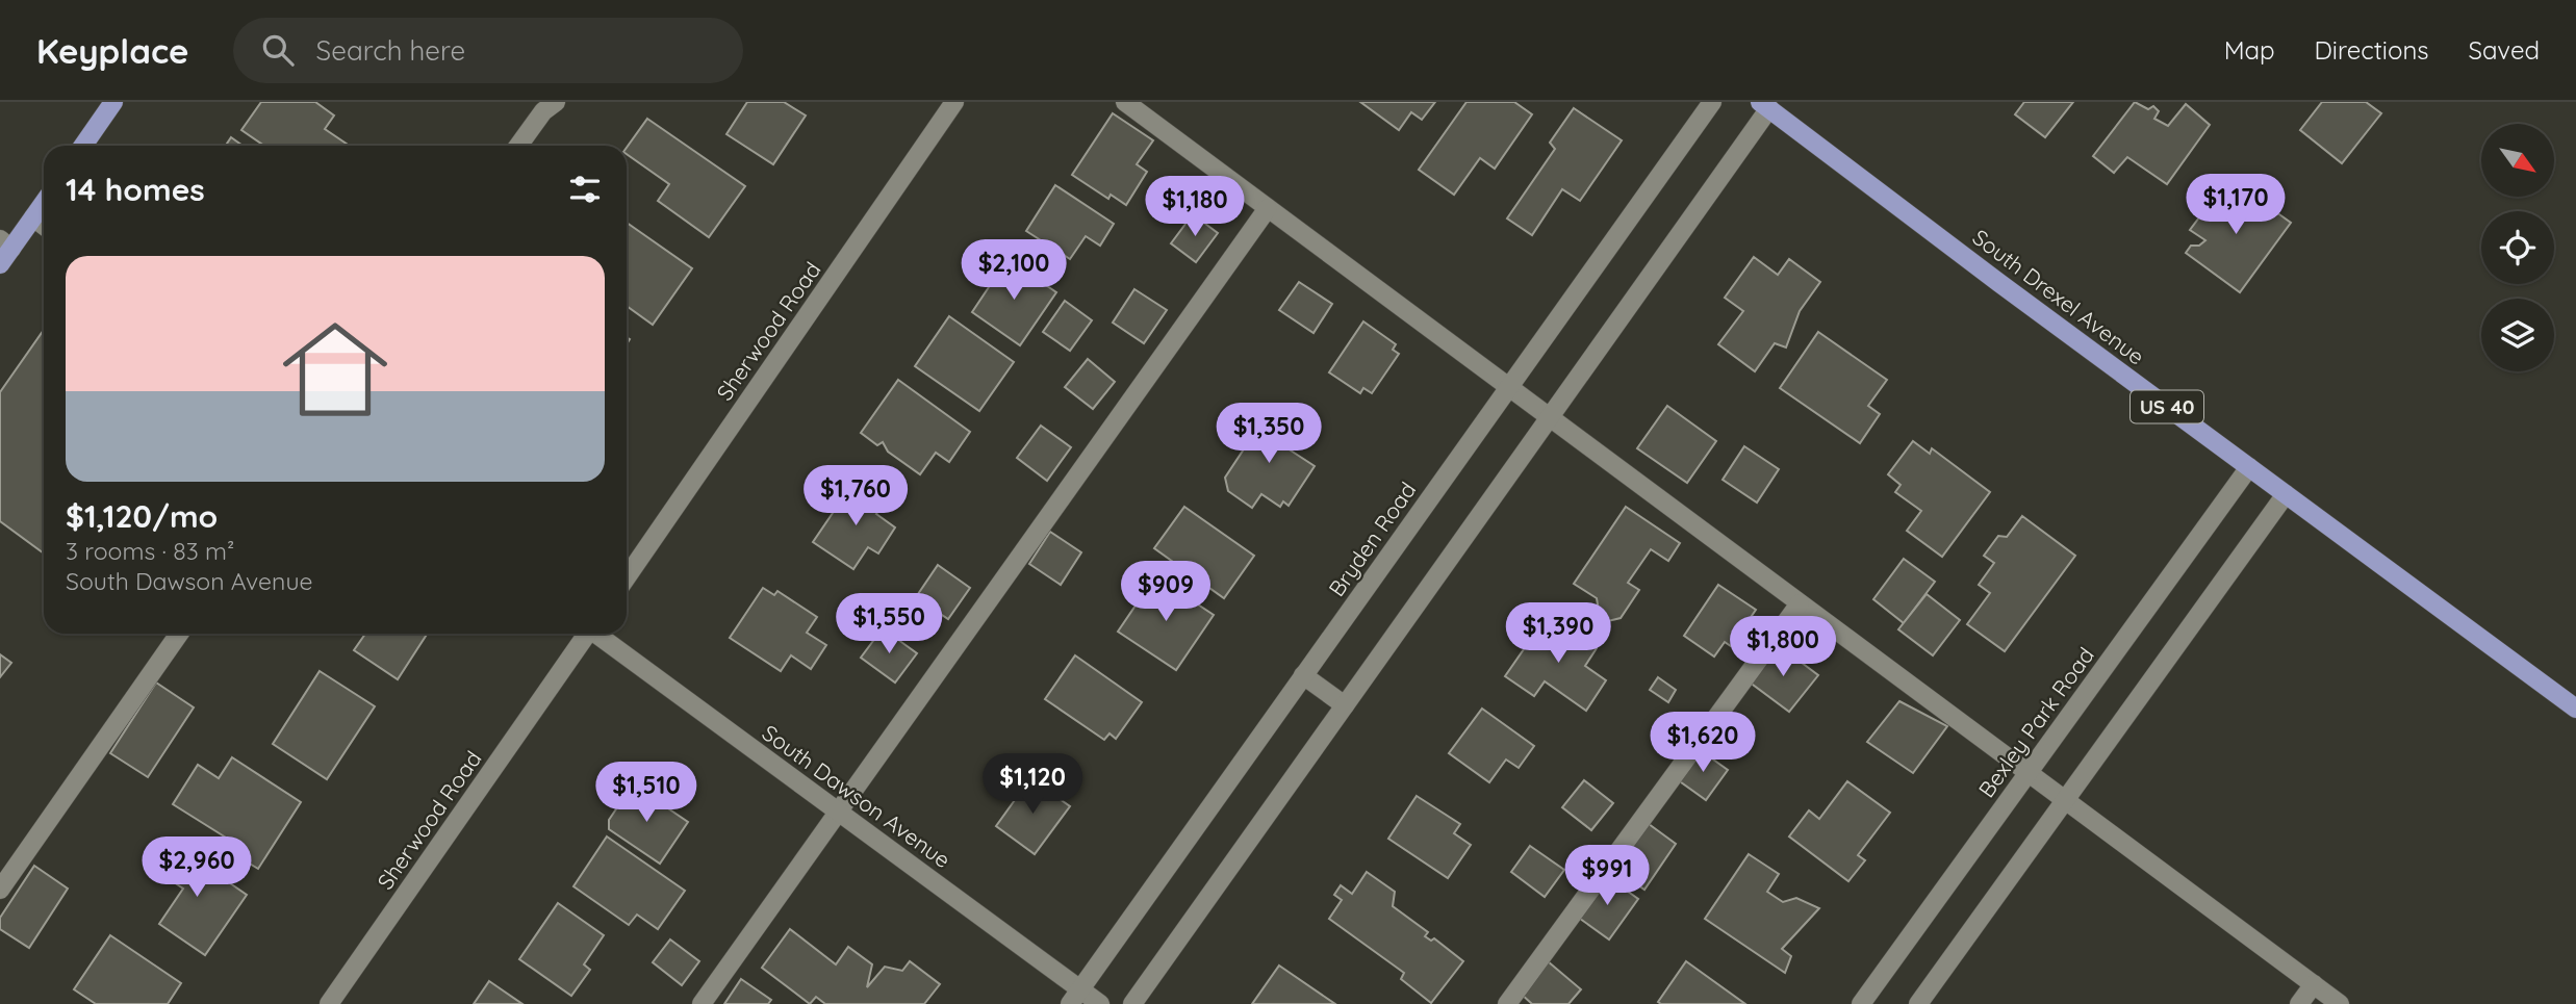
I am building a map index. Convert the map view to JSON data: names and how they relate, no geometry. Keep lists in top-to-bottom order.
{
  "streets": {
    "main road": ["South Drexel Avenue", "US 40"],
    "street": [
      "Sherwood Road",
      "Bryden Road",
      "Bexley Park Road",
      "South Dawson Avenue"
    ]
  },
  "crossings": [
    ["South Drexel Avenue", "Bexley Park Road"],
    ["Bryden Road", "South Dawson Avenue"]
  ],
  "north": "bottom right",
  "page": {
    "header": "Keyplace",
    "search": "Search here",
    "nav": ["Map", "Directions", "Saved"],
    "heading": "14 homes",
    "price": [
      "$1,170",
      "$1,180",
      "$2,100",
      "$1,350",
      "$1,760",
      "$909",
      "$1,550",
      "$1,390",
      "$1,800",
      "$1,620",
      "$1,120",
      "$1,510",
      "$2,960",
      "$991"
    ],
    "list": [
      {
        "name": "$1,120/mo",
        "note": "3 rooms · 83 m² · South Dawson Avenue"
      }
    ]
  }
}
